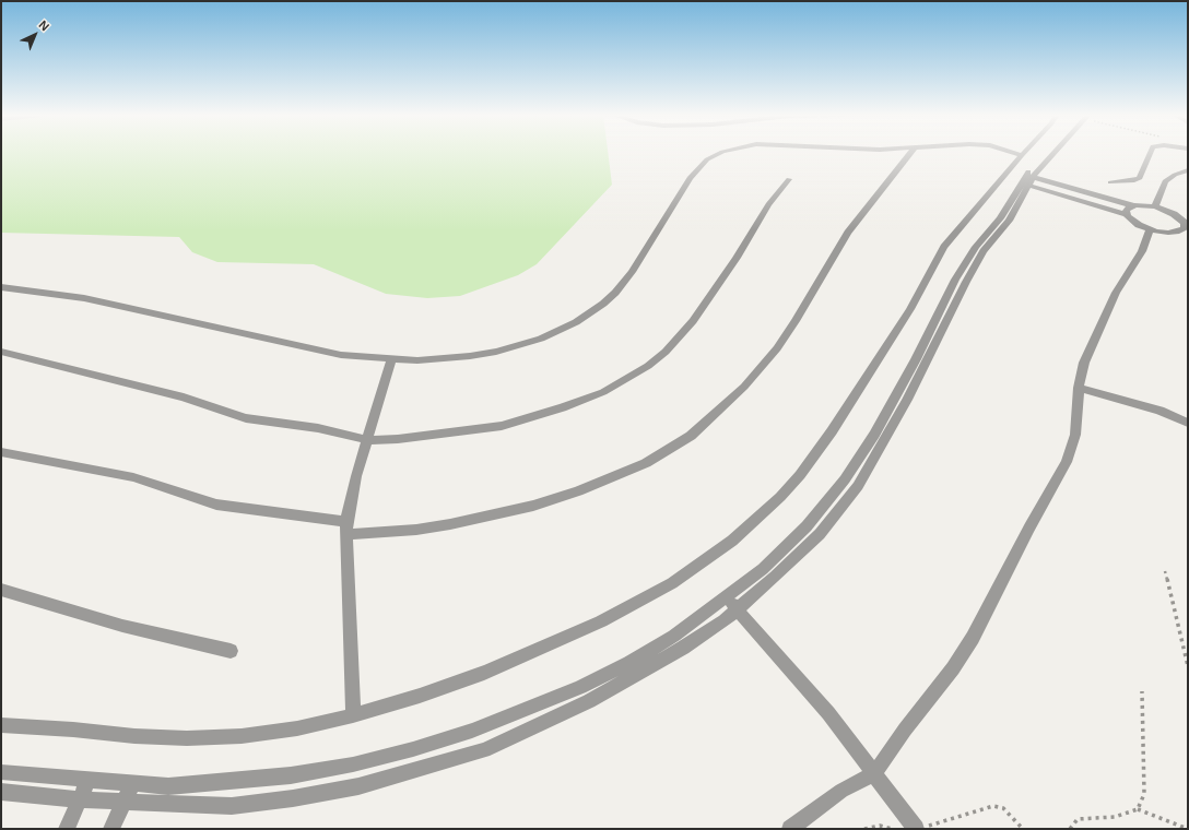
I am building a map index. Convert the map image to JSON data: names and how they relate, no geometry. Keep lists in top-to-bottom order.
{
  "north": "top right"
}
